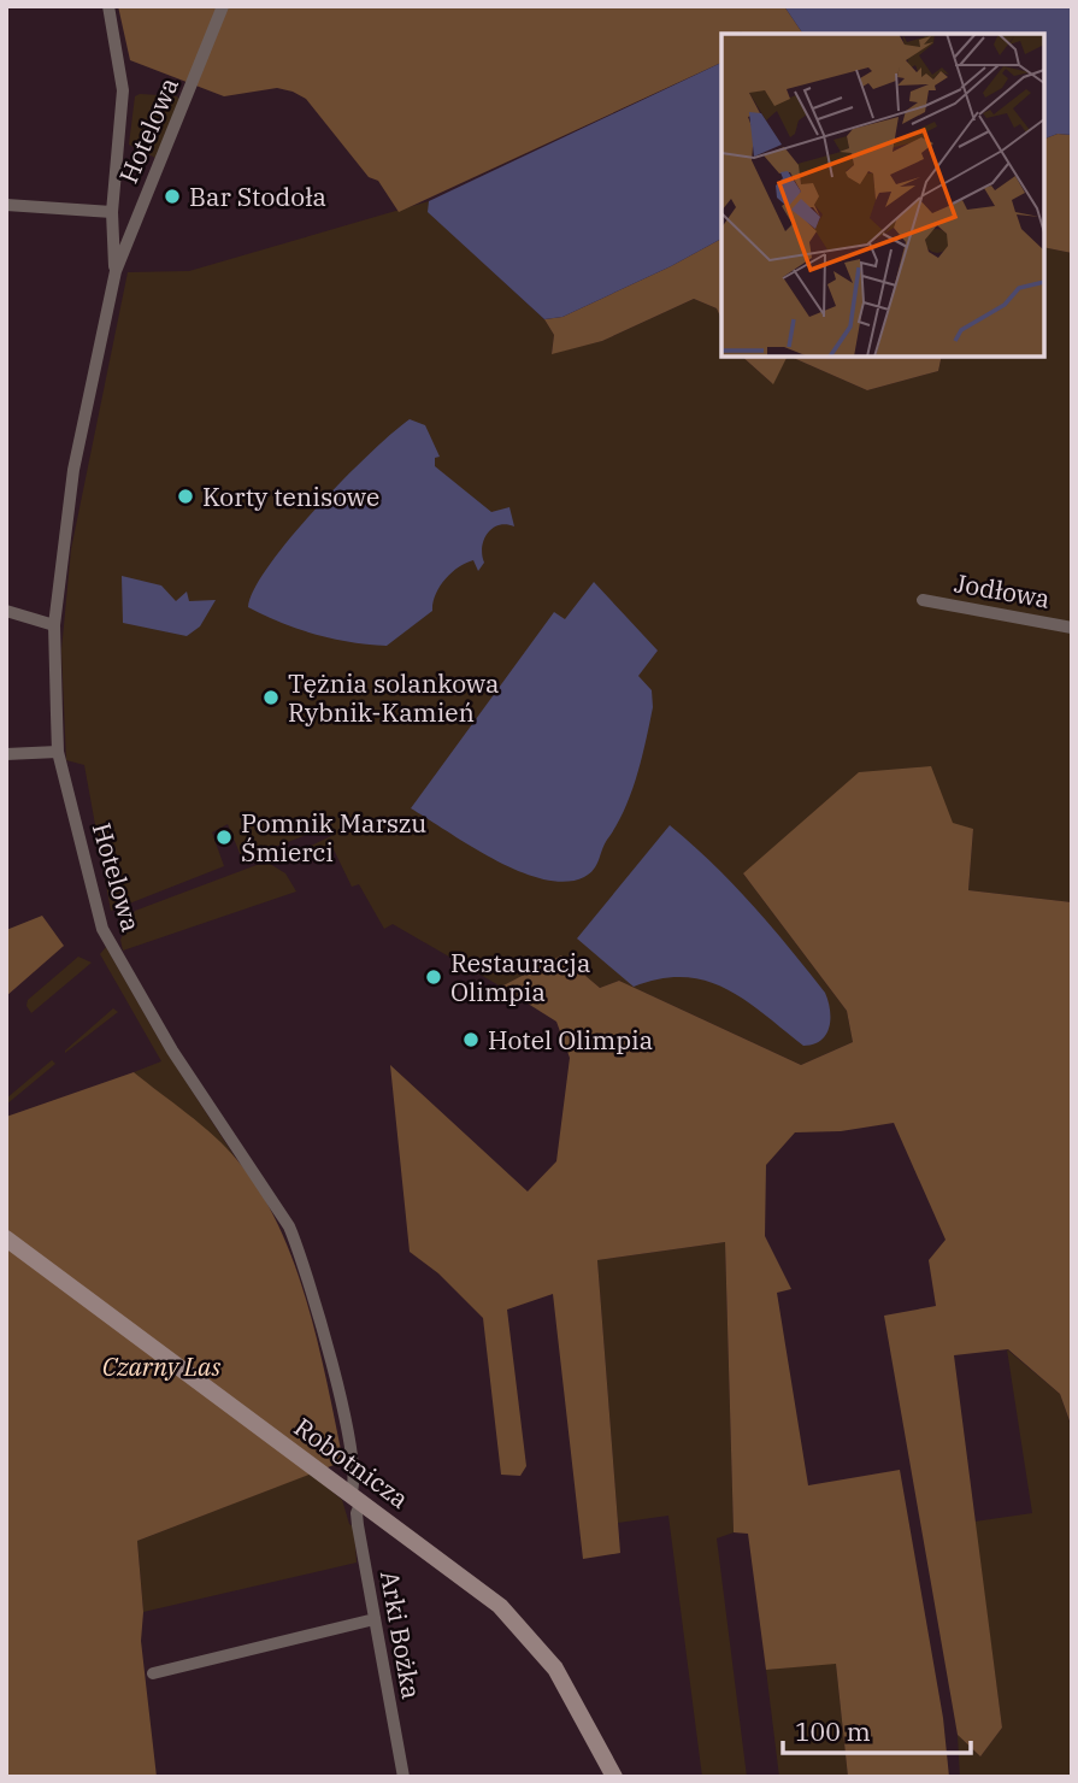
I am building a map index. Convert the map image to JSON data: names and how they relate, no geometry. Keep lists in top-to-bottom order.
{
  "streets": {
    "street": [
      "Hotelowa",
      "Jodłowa",
      "Robotnicza",
      "Arki Bożka"
    ]
  },
  "crossings": [
    ["Hotelowa", "Robotnicza"],
    ["Hotelowa", "Arki Bożka"],
    ["Robotnicza", "Arki Bożka"]
  ],
  "parks": ["Czarny Las"],
  "places": [
    "Bar Stodoła",
    "Korty tenisowe",
    "Tężnia solankowa Rybnik-Kamień",
    "Pomnik Marszu Śmierci",
    "Restauracja Olimpia",
    "Hotel Olimpia"
  ],
  "scale_bar": "100 m"
}
